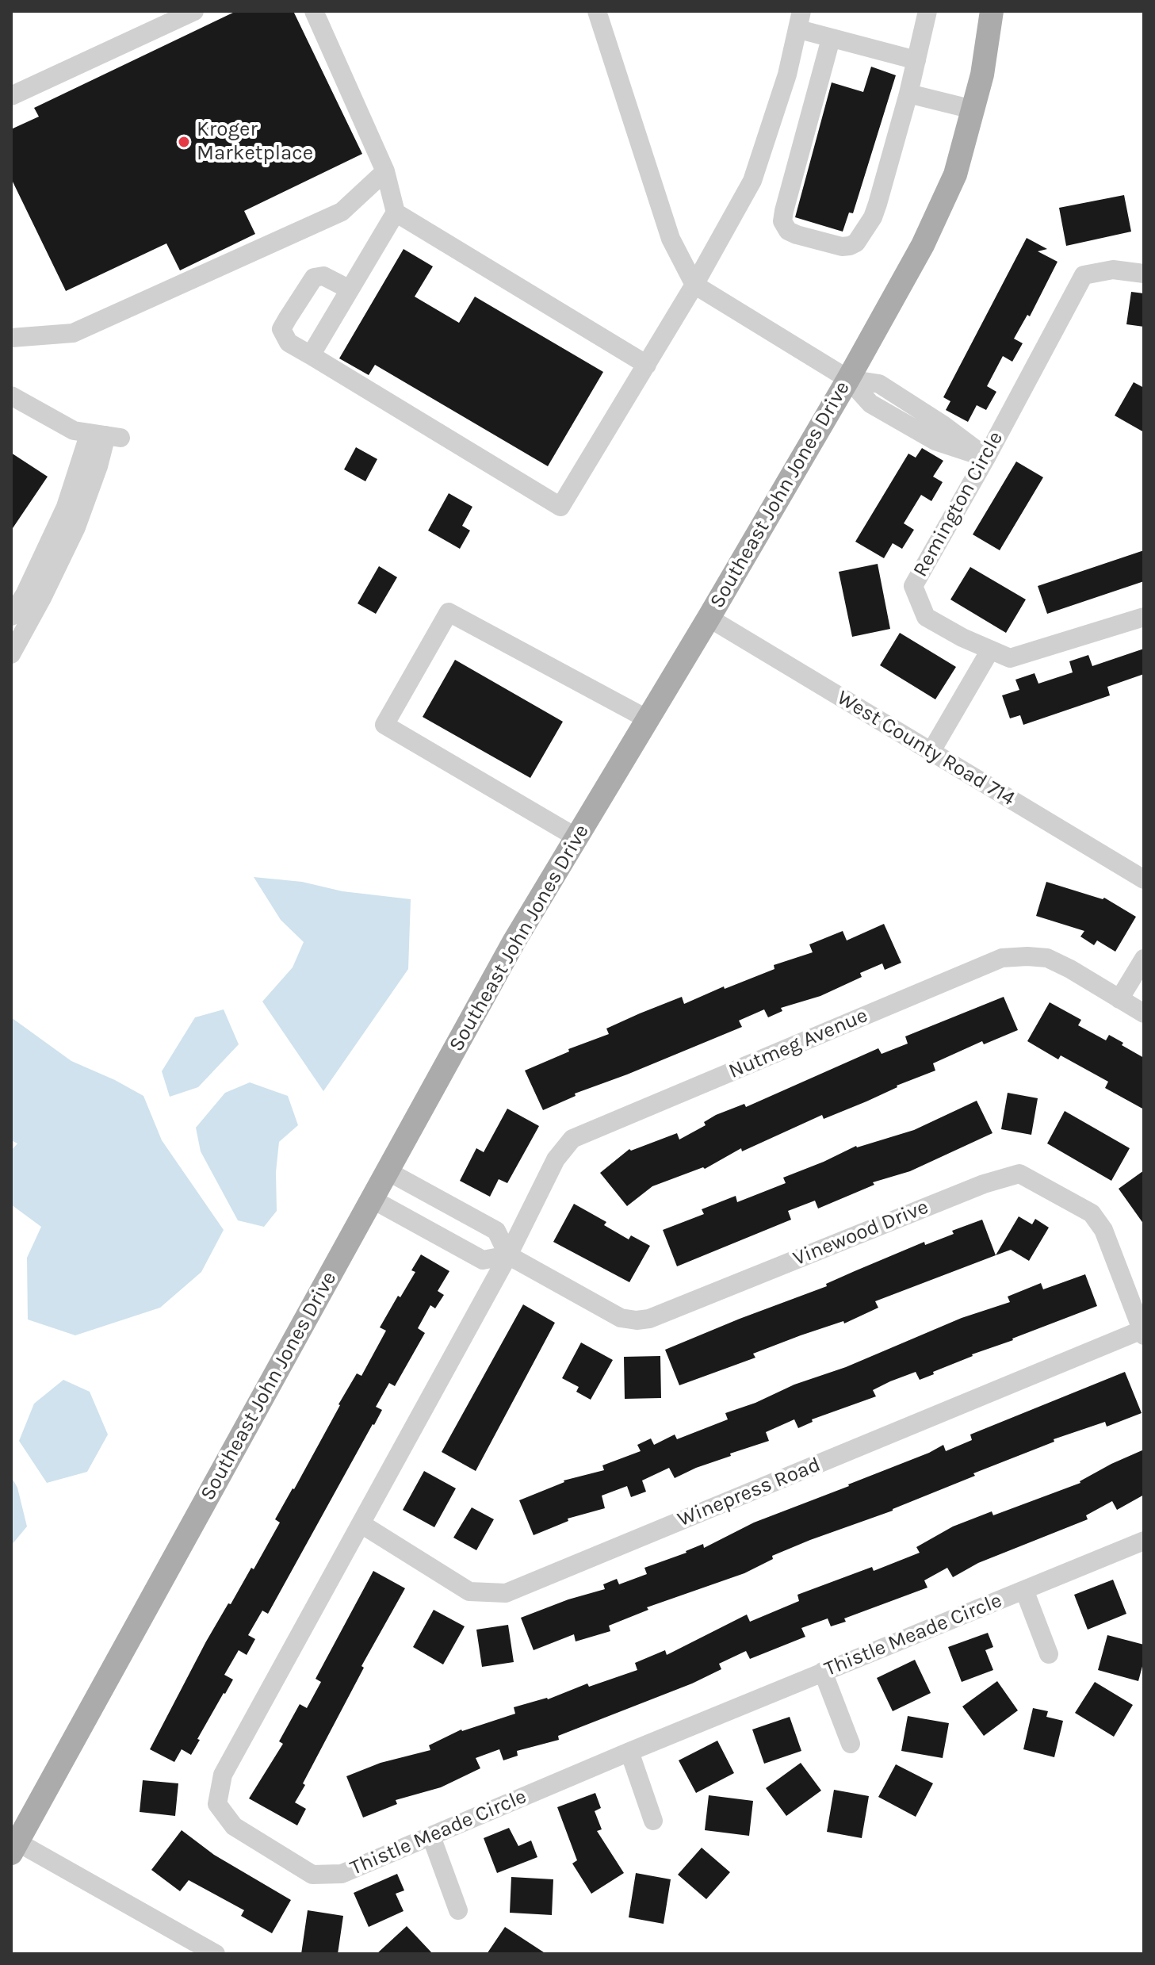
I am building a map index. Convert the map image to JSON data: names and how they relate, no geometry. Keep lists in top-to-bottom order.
{
  "streets": {
    "main road": ["Southeast John Jones Drive"],
    "street": [
      "Remington Circle",
      "West County Road 714",
      "Nutmeg Avenue",
      "Vinewood Drive",
      "Winepress Road",
      "Thistle Meade Circle"
    ]
  },
  "crossings": [
    ["Southeast John Jones Drive", "West County Road 714"],
    ["Nutmeg Avenue", "Vinewood Drive"],
    ["Nutmeg Avenue", "Thistle Meade Circle"],
    ["Vinewood Drive", "Winepress Road"],
    ["Vinewood Drive", "Thistle Meade Circle"],
    ["Winepress Road", "Thistle Meade Circle"]
  ],
  "places": ["Kroger Marketplace"]
}
